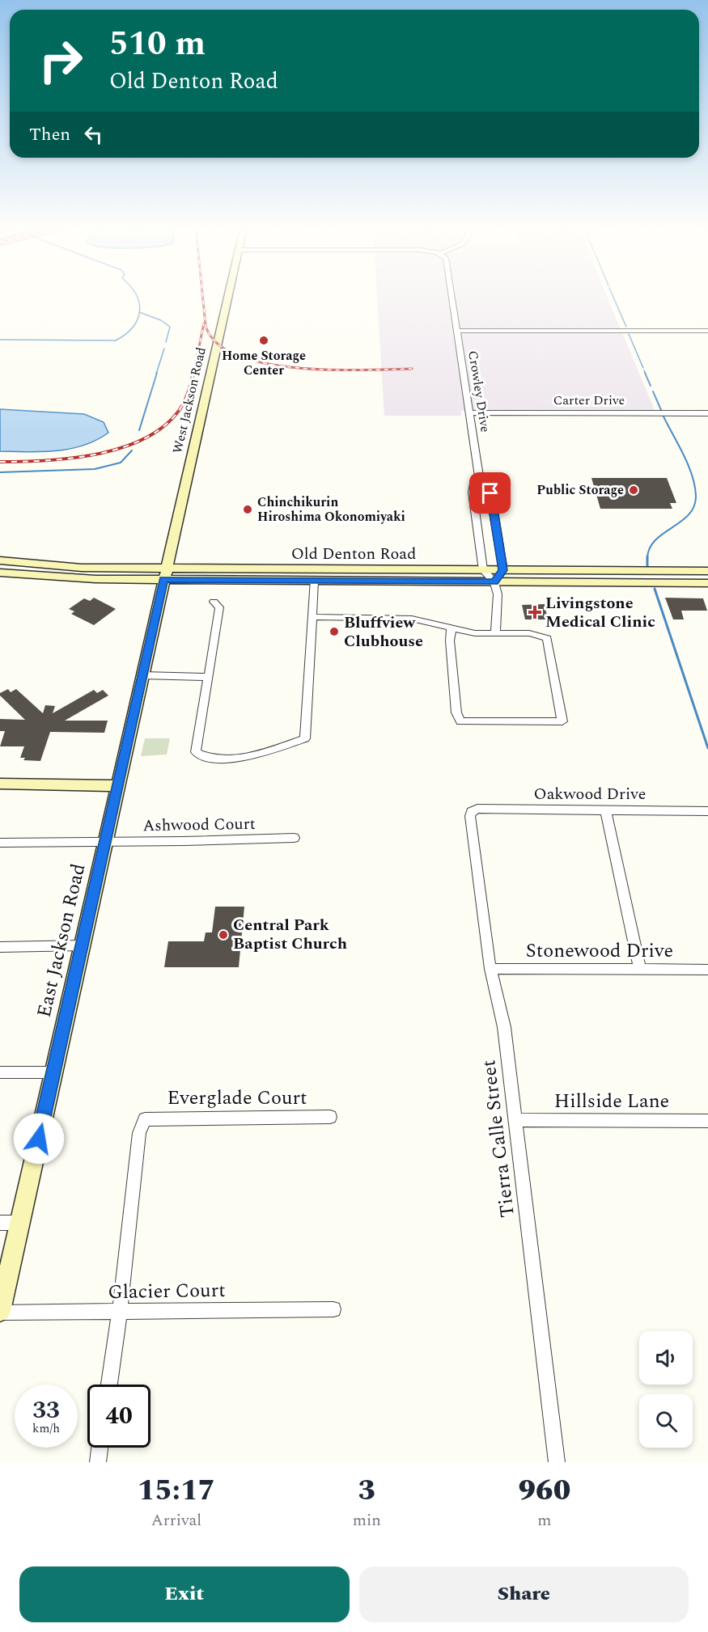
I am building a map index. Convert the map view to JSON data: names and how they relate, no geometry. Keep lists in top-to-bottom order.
{
  "streets": {
    "street": [
      "Crowley Drive",
      "West Jackson Road",
      "Carter Drive",
      "Old Denton Road",
      "Oakwood Drive",
      "Ashwood Court",
      "East Jackson Road",
      "Stonewood Drive",
      "Everglade Court",
      "Hillside Lane",
      "Tierra Calle Street",
      "Glacier Court"
    ]
  },
  "crossings": [
    ["Crowley Drive", "Carter Drive"],
    ["Crowley Drive", "Old Denton Road"],
    ["West Jackson Road", "Old Denton Road"],
    ["West Jackson Road", "East Jackson Road"],
    ["Old Denton Road", "East Jackson Road"],
    ["Oakwood Drive", "Tierra Calle Street"],
    ["Ashwood Court", "East Jackson Road"],
    ["East Jackson Road", "Glacier Court"],
    ["Stonewood Drive", "Tierra Calle Street"],
    ["Everglade Court", "Glacier Court"],
    ["Hillside Lane", "Tierra Calle Street"]
  ],
  "places": {
    "other": [
      "Home Storage Center",
      "Public Storage",
      "Chinchikurin Hiroshima Okonomiyaki",
      "Bluffview Clubhouse",
      "Central Park Baptist Church"
    ],
    "health": ["Livingstone Medical Clinic"]
  },
  "page": {
    "turn": ["510 m", "Old Denton Road"],
    "then": "Then",
    "speed": "33 km/h",
    "limit": "40",
    "eta": [
      "15:17",
      "Arrival",
      "3",
      "min",
      "960",
      "m"
    ],
    "buttons": ["Exit", "Share"]
  }
}
